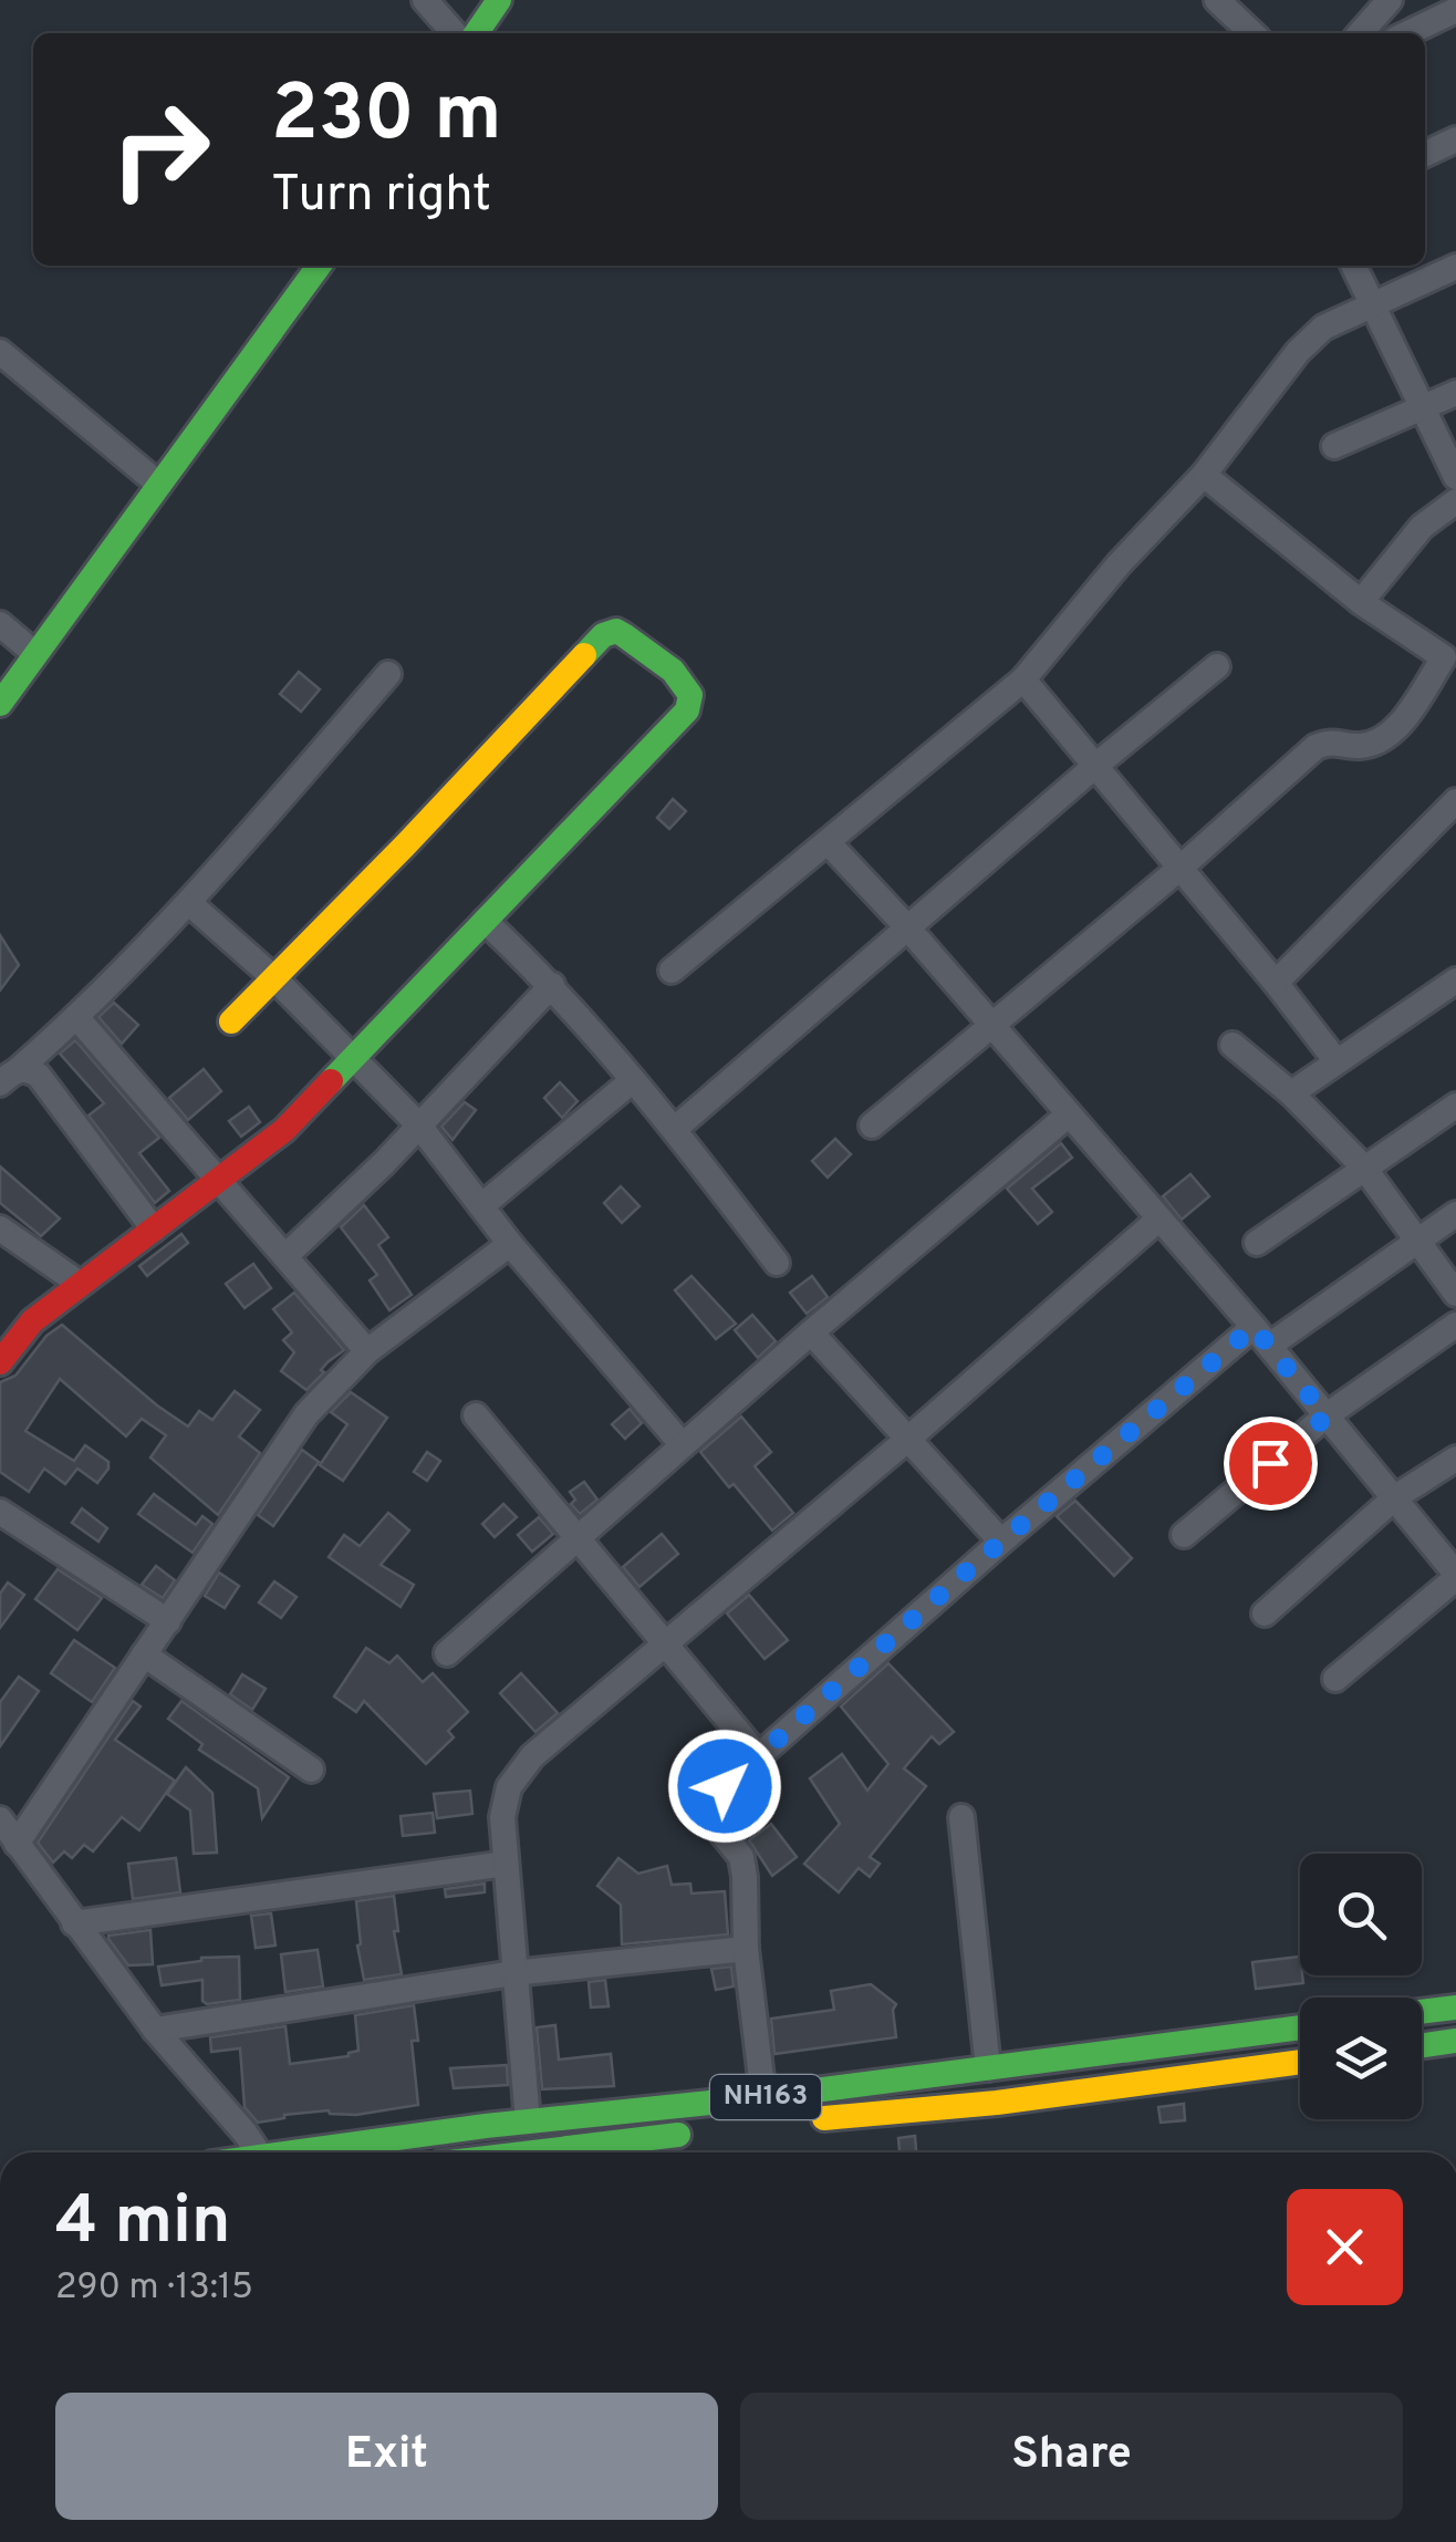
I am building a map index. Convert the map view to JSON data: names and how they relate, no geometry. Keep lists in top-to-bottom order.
{
  "streets": {
    "main road": ["NH163"]
  },
  "page": {
    "turn": ["230 m", "Turn right"],
    "heading": ["4 min", "290 m · 13:15"],
    "buttons": ["Exit", "Share"]
  }
}
